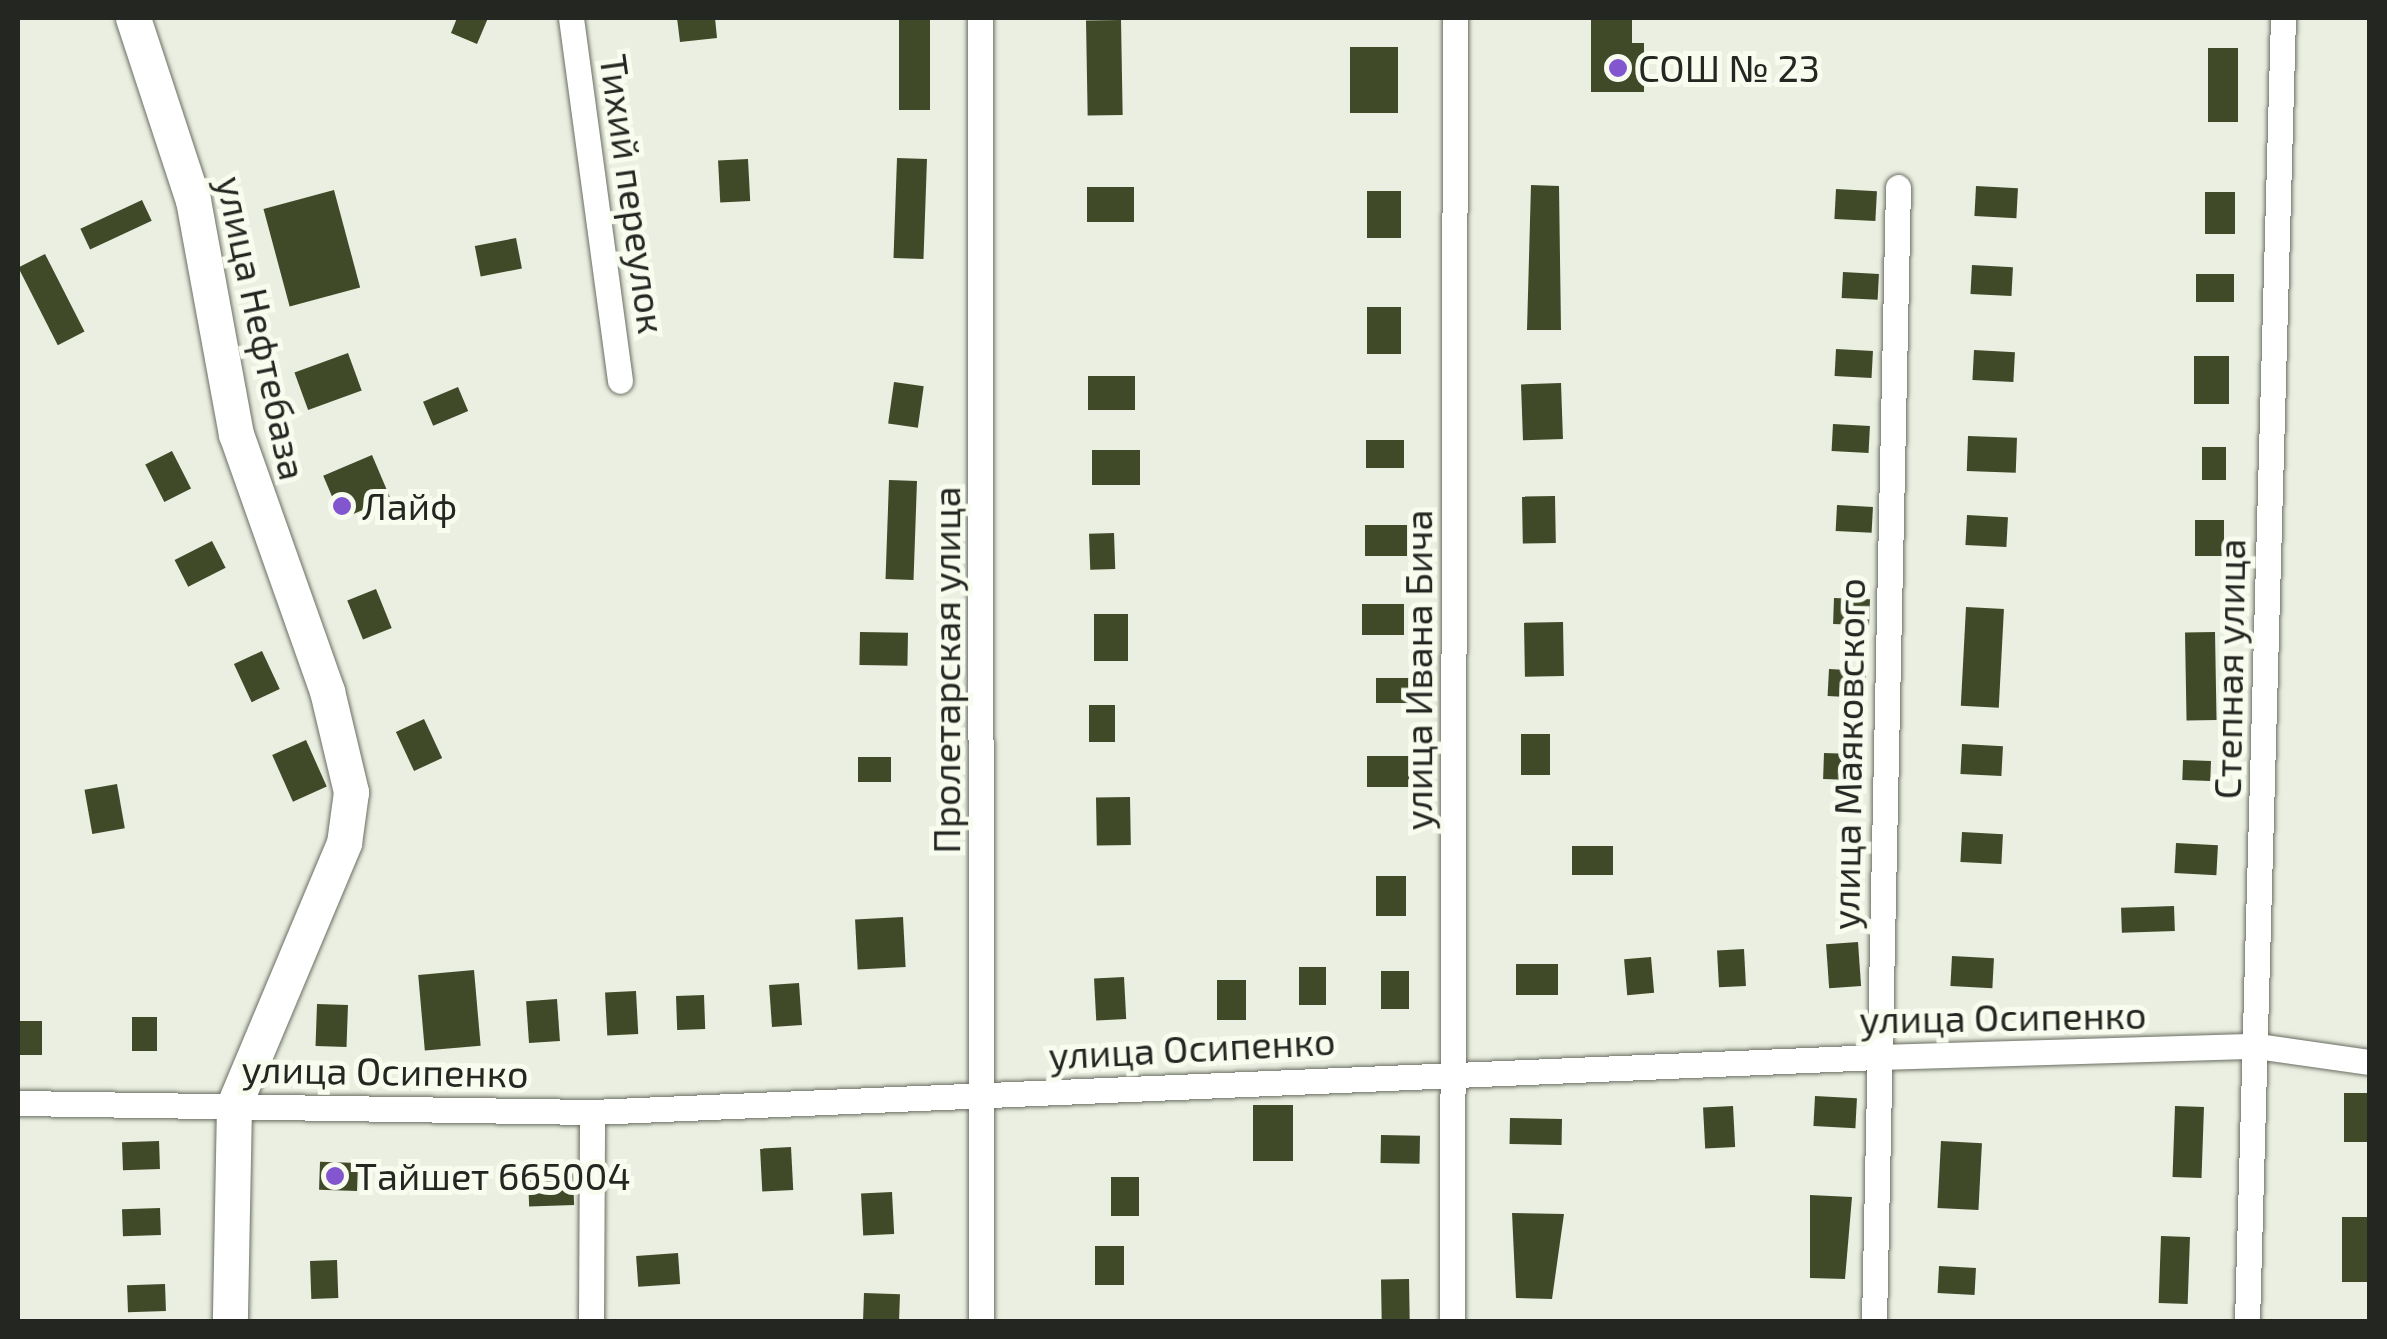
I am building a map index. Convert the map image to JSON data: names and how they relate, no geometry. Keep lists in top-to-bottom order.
{
  "streets": {
    "main road": ["улица Нефтебаза"],
    "street": [
      "Тихий переулок",
      "Степная улица",
      "Пролетарская улица",
      "улица Ивана Бича",
      "улица Маяковского",
      "улица Осипенко"
    ]
  },
  "crossings": [
    ["улица Нефтебаза", "улица Осипенко"],
    ["Степная улица", "улица Осипенко"],
    ["Пролетарская улица", "улица Осипенко"],
    ["улица Ивана Бича", "улица Осипенко"],
    ["улица Маяковского", "улица Осипенко"]
  ],
  "places": ["СОШ № 23", "Лайф", "Тайшет 665004"]
}
